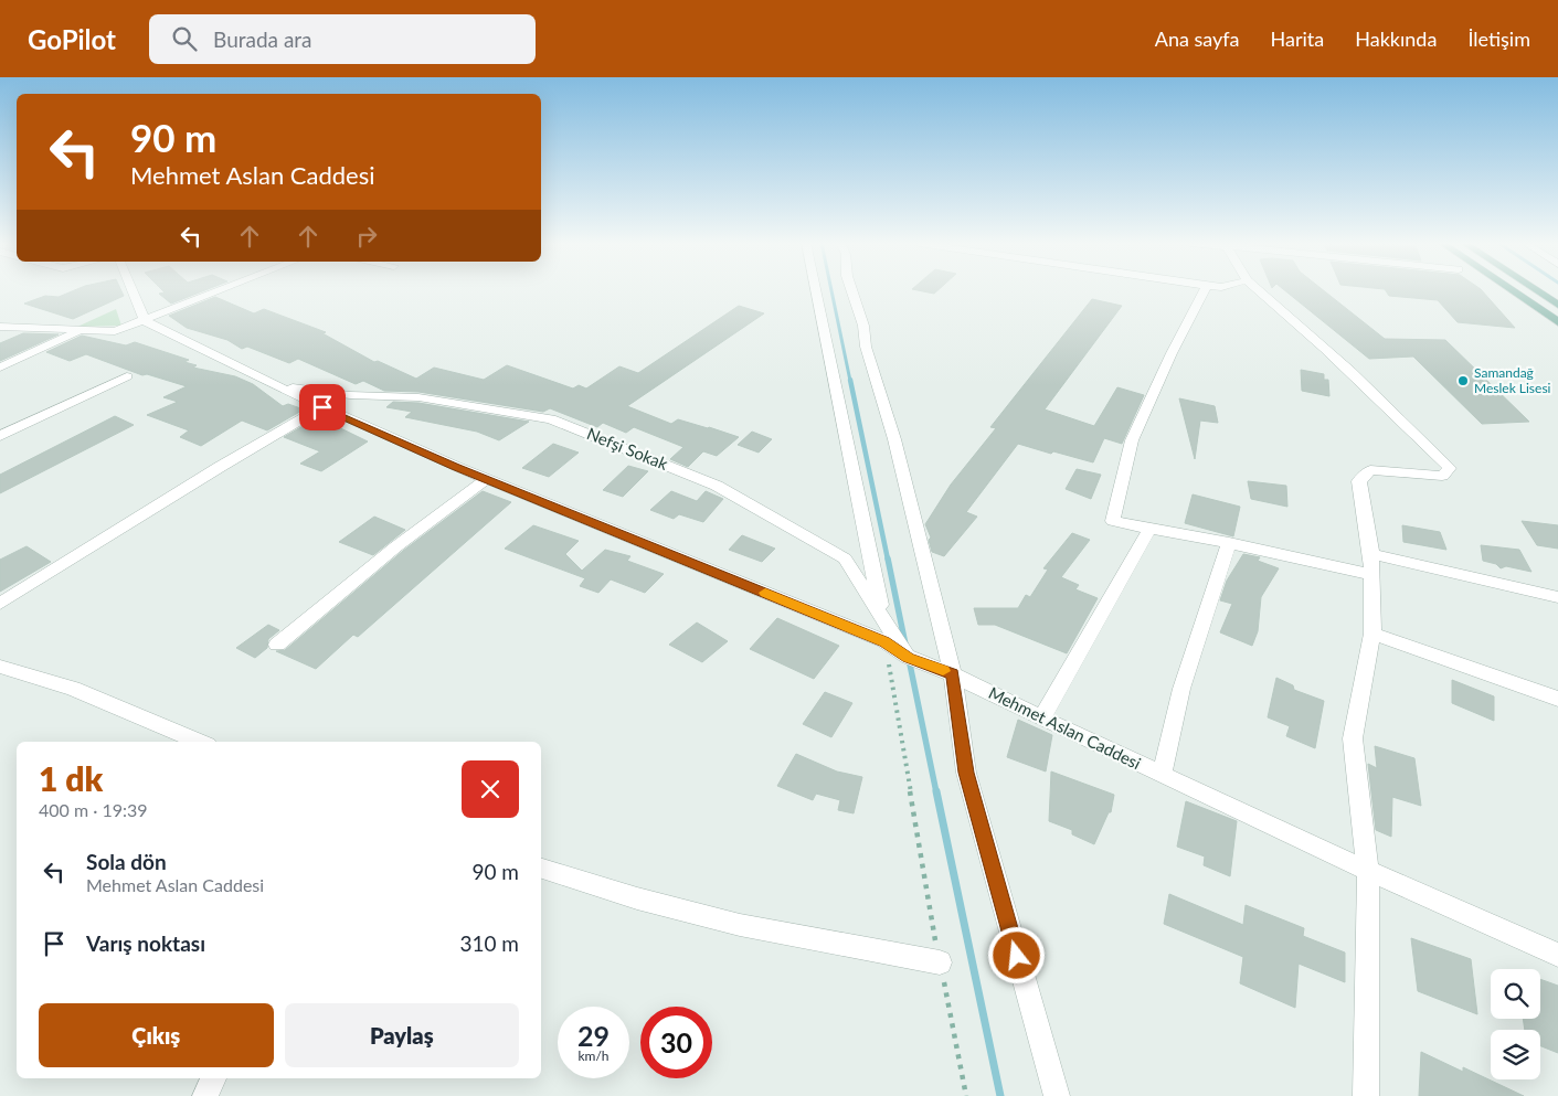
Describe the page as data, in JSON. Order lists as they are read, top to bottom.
{
  "streets": {
    "street": ["Nefşi Sokak", "Mehmet Aslan Caddesi"]
  },
  "crossings": [
    ["Nefşi Sokak", "Mehmet Aslan Caddesi"]
  ],
  "places": ["Samandağ Meslek Lisesi"],
  "page": {
    "header": "GoPilot",
    "search": "Burada ara",
    "nav": [
      "Ana sayfa",
      "Harita",
      "Hakkında",
      "İletişim"
    ],
    "turn": ["90 m", "Mehmet Aslan Caddesi"],
    "heading": ["1 dk", "400 m · 19:39"],
    "list": [
      {
        "name": "Sola dön",
        "note": "Mehmet Aslan Caddesi",
        "value": "90 m"
      },
      {
        "name": "Varış noktası",
        "value": "310 m"
      }
    ],
    "buttons": ["Çıkış", "Paylaş"],
    "speed": "29 km/h",
    "limit": "30"
  }
}
